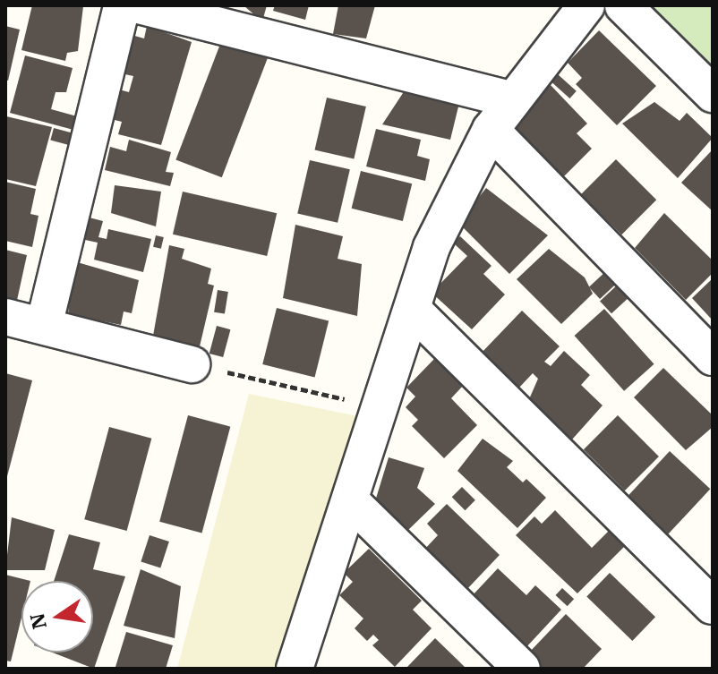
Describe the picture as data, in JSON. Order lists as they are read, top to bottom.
{
  "north": "left"
}
